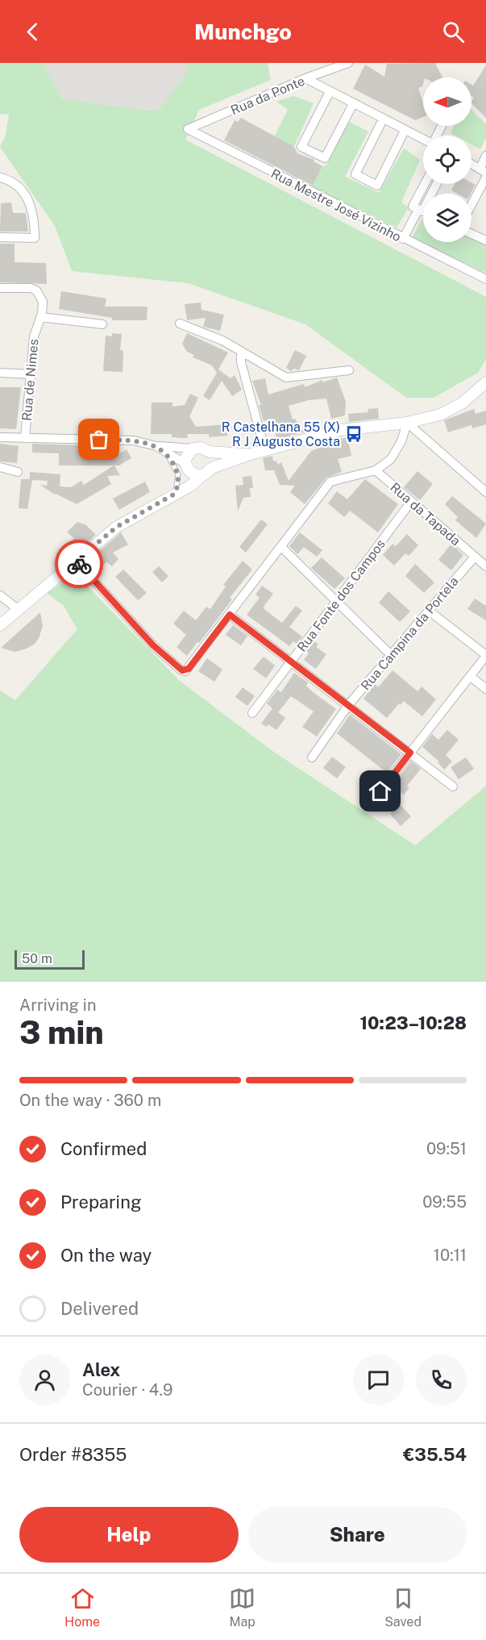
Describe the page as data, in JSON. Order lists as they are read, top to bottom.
{
  "streets": {
    "street": [
      "Rua da Ponte",
      "Rua Mestre José Vizinho",
      "Rua de Nimes",
      "Rua da Tapada",
      "Rua Fonte dos Campos",
      "Rua Campina da Portela"
    ]
  },
  "crossings": [
    ["Rua da Ponte", "Rua Mestre José Vizinho"],
    ["Rua da Tapada", "Rua Fonte dos Campos"],
    ["Rua da Tapada", "Rua Campina da Portela"]
  ],
  "places": {
    "bus stop": ["R Castelhana 55 (X) R J Augusto Costa"]
  },
  "scale_bar": "50 m",
  "north": "left",
  "page": {
    "header": "Munchgo",
    "scale": "50 m",
    "heading": ["3 min", "Arriving in", "10:23–10:28"],
    "panel": [
      "Alex",
      "Courier · 4.9",
      "Order #8355",
      "€35.54"
    ],
    "bar": "On the way · 360 m",
    "list": [
      ["Confirmed", "09:51"],
      ["Preparing", "09:55"],
      ["On the way", "10:11"],
      "Delivered"
    ],
    "buttons": ["Help", "Share"],
    "tabs": ["Home", "Map", "Saved"]
  }
}
